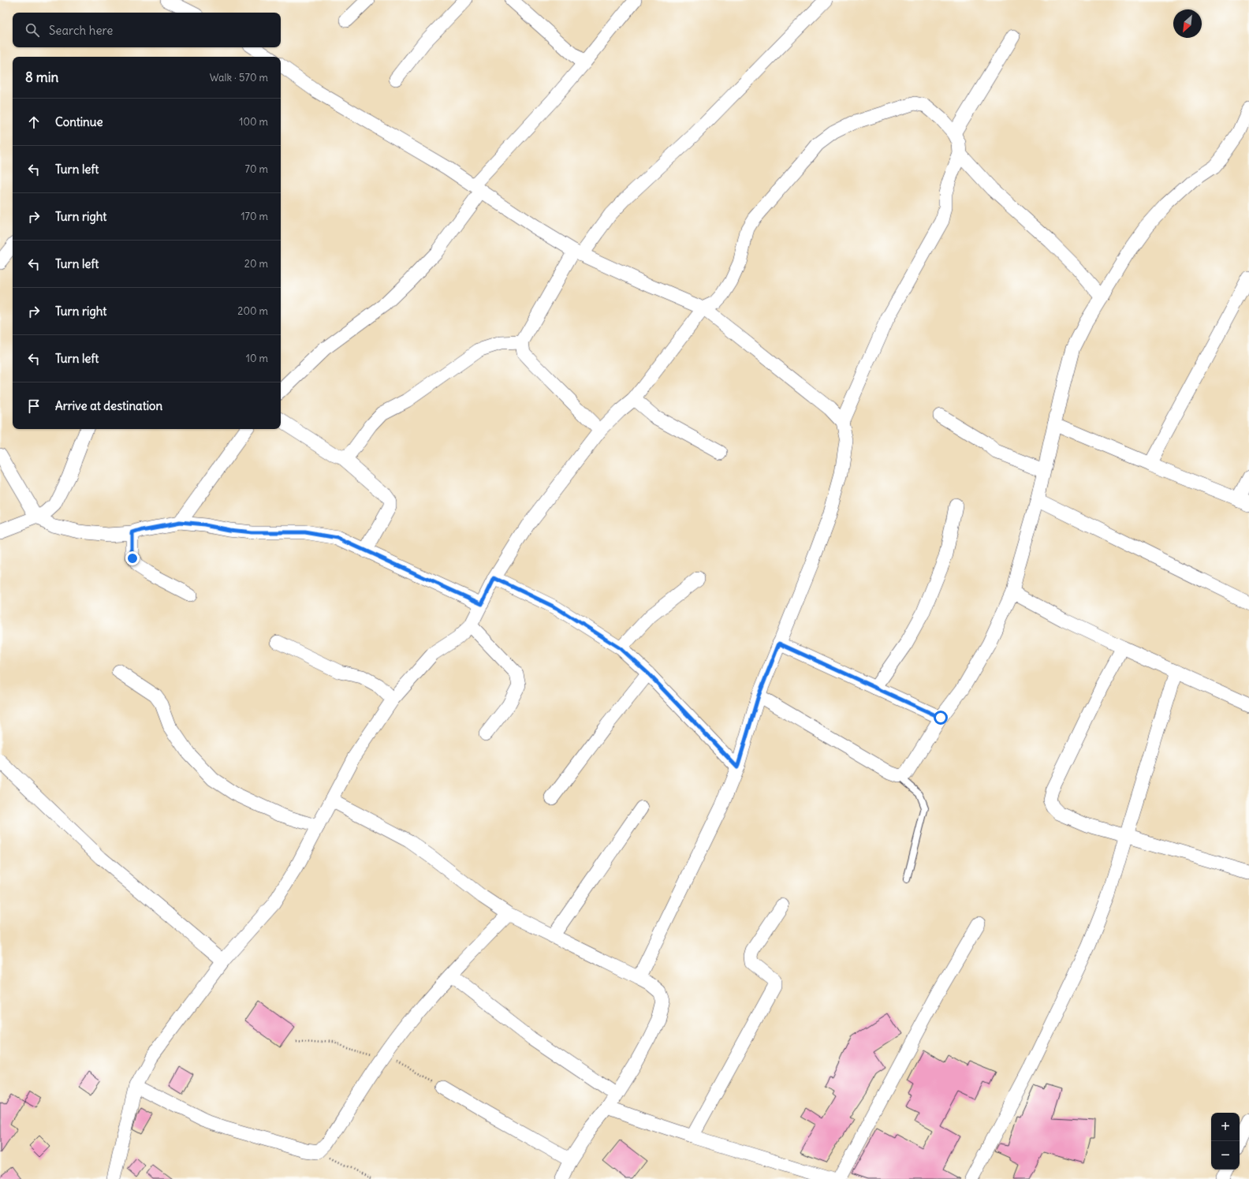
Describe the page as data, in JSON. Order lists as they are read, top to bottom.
{
  "north": "bottom left",
  "page": {
    "search": "Search here",
    "heading": ["8 min", "Walk · 570 m"],
    "list": [
      ["Continue", "100 m"],
      ["Turn left", "70 m"],
      ["Turn right", "170 m"],
      ["Turn left", "20 m"],
      ["Turn right", "200 m"],
      ["Turn left", "10 m"],
      "Arrive at destination"
    ],
    "map_buttons": ["+", "−"]
  }
}
